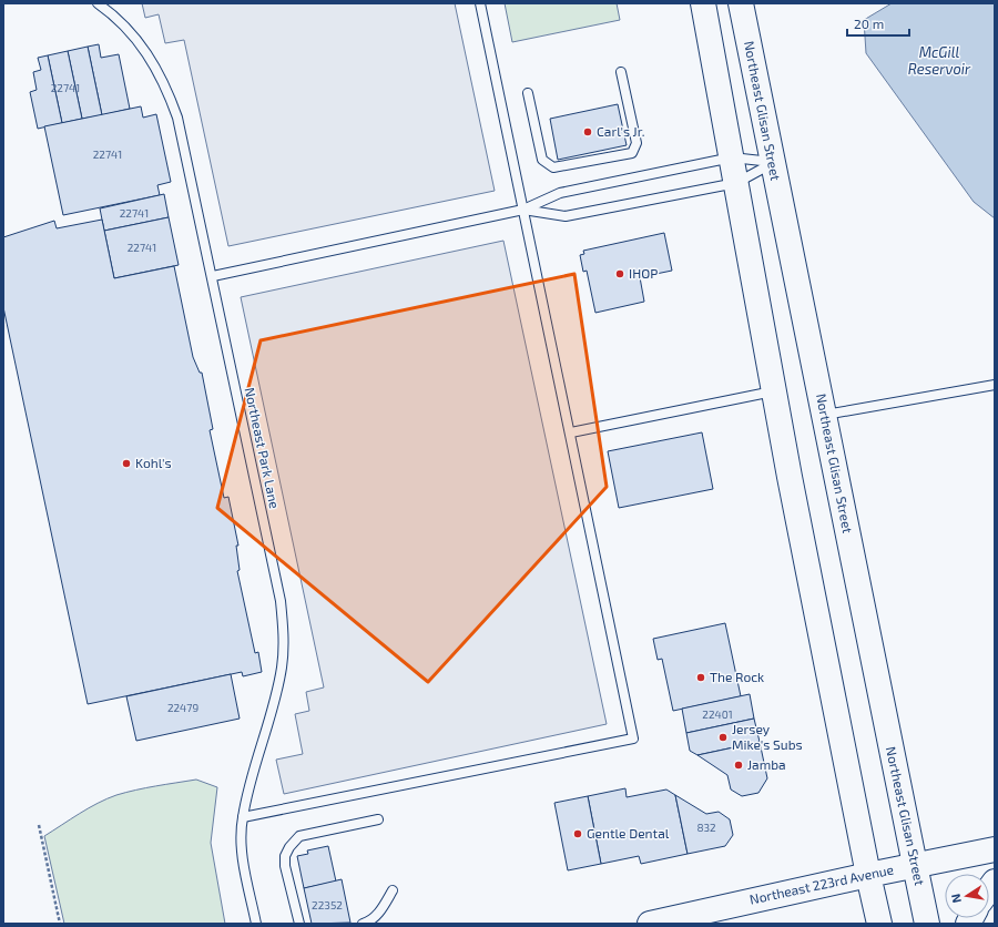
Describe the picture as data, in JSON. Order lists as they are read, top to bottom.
{
  "streets": {
    "main road": ["Northeast Glisan Street", "Northeast 223rd Avenue"],
    "lane": ["Northeast Park Lane"]
  },
  "crossings": [
    ["Northeast Glisan Street", "Northeast 223rd Avenue"]
  ],
  "water": ["McGill Reservoir"],
  "places": [
    "Carl's Jr.",
    "IHOP",
    "Kohl's",
    "The Rock",
    "Jersey Mike's Subs",
    "Jamba",
    "Gentle Dental"
  ],
  "house_numbers": [
    "22741",
    "22741",
    "22741",
    "22741",
    "22479",
    "22401",
    "832",
    "22352"
  ],
  "scale_bar": "20 m",
  "north": "left"
}
